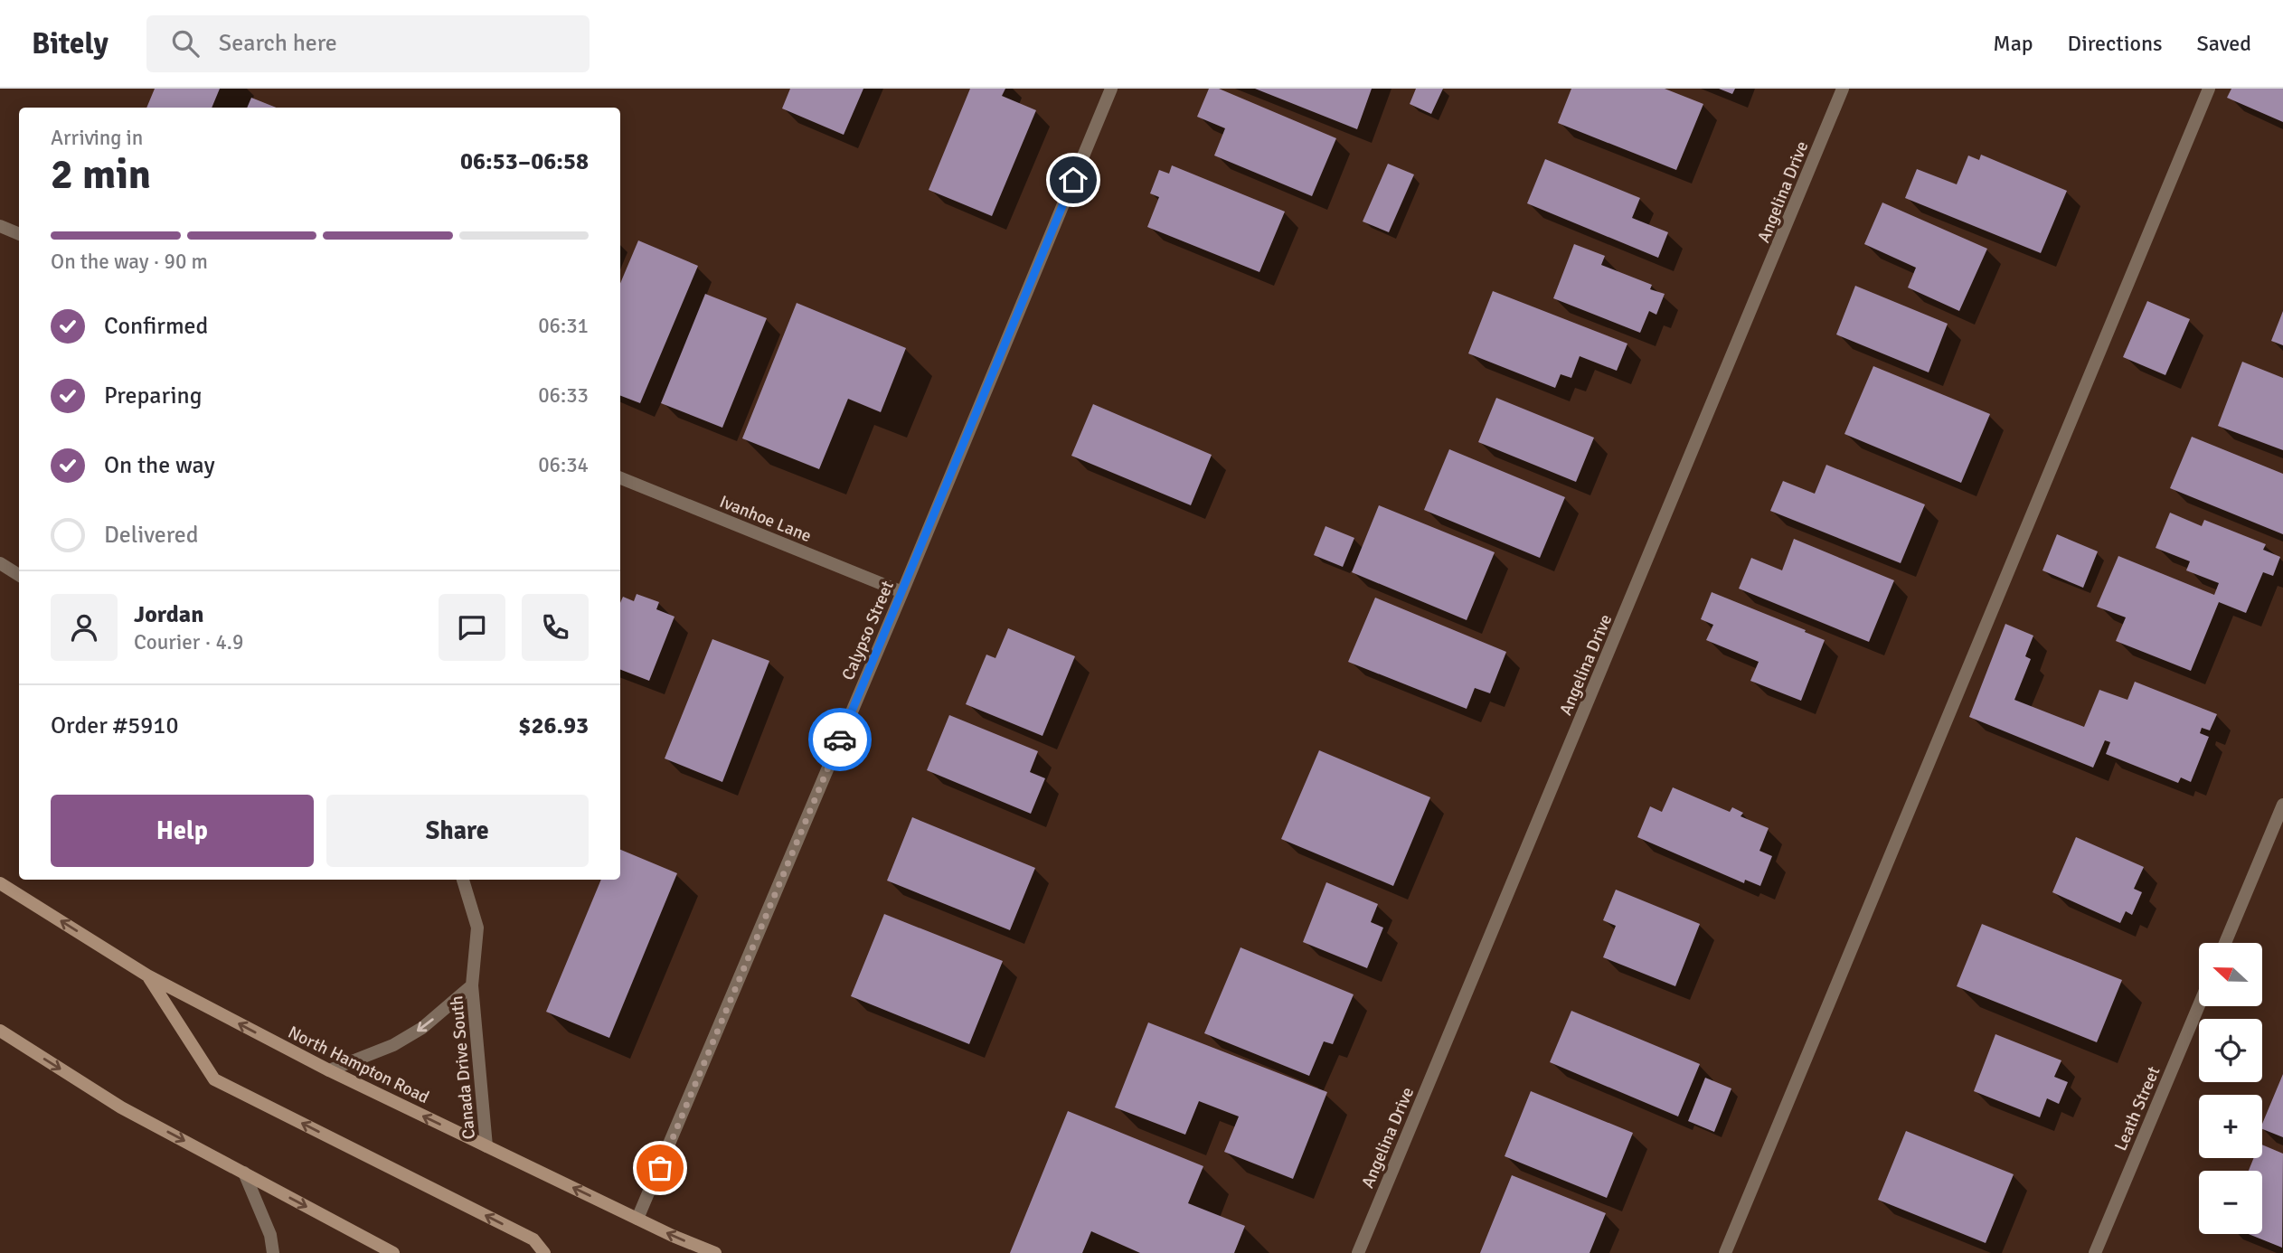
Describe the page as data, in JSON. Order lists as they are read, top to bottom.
{
  "streets": {
    "main road": ["North Hampton Road"],
    "street": [
      "Angelina Drive",
      "Ivanhoe Lane",
      "Calypso Street",
      "Canada Drive South",
      "Leath Street"
    ]
  },
  "crossings": [
    ["Ivanhoe Lane", "Calypso Street"],
    ["Calypso Street", "North Hampton Road"],
    ["North Hampton Road", "Canada Drive South"]
  ],
  "one_way": ["Canada Drive South"],
  "north": "left",
  "page": {
    "header": "Bitely",
    "search": "Search here",
    "nav": ["Map", "Directions", "Saved"],
    "heading": ["2 min", "Arriving in", "06:53–06:58"],
    "panel": [
      "Jordan",
      "Courier · 4.9",
      "Order #5910",
      "$26.93"
    ],
    "bar": "On the way · 90 m",
    "list": [
      ["Confirmed", "06:31"],
      ["Preparing", "06:33"],
      ["On the way", "06:34"],
      "Delivered"
    ],
    "buttons": ["Help", "Share"],
    "map_buttons": ["+", "−"]
  }
}
